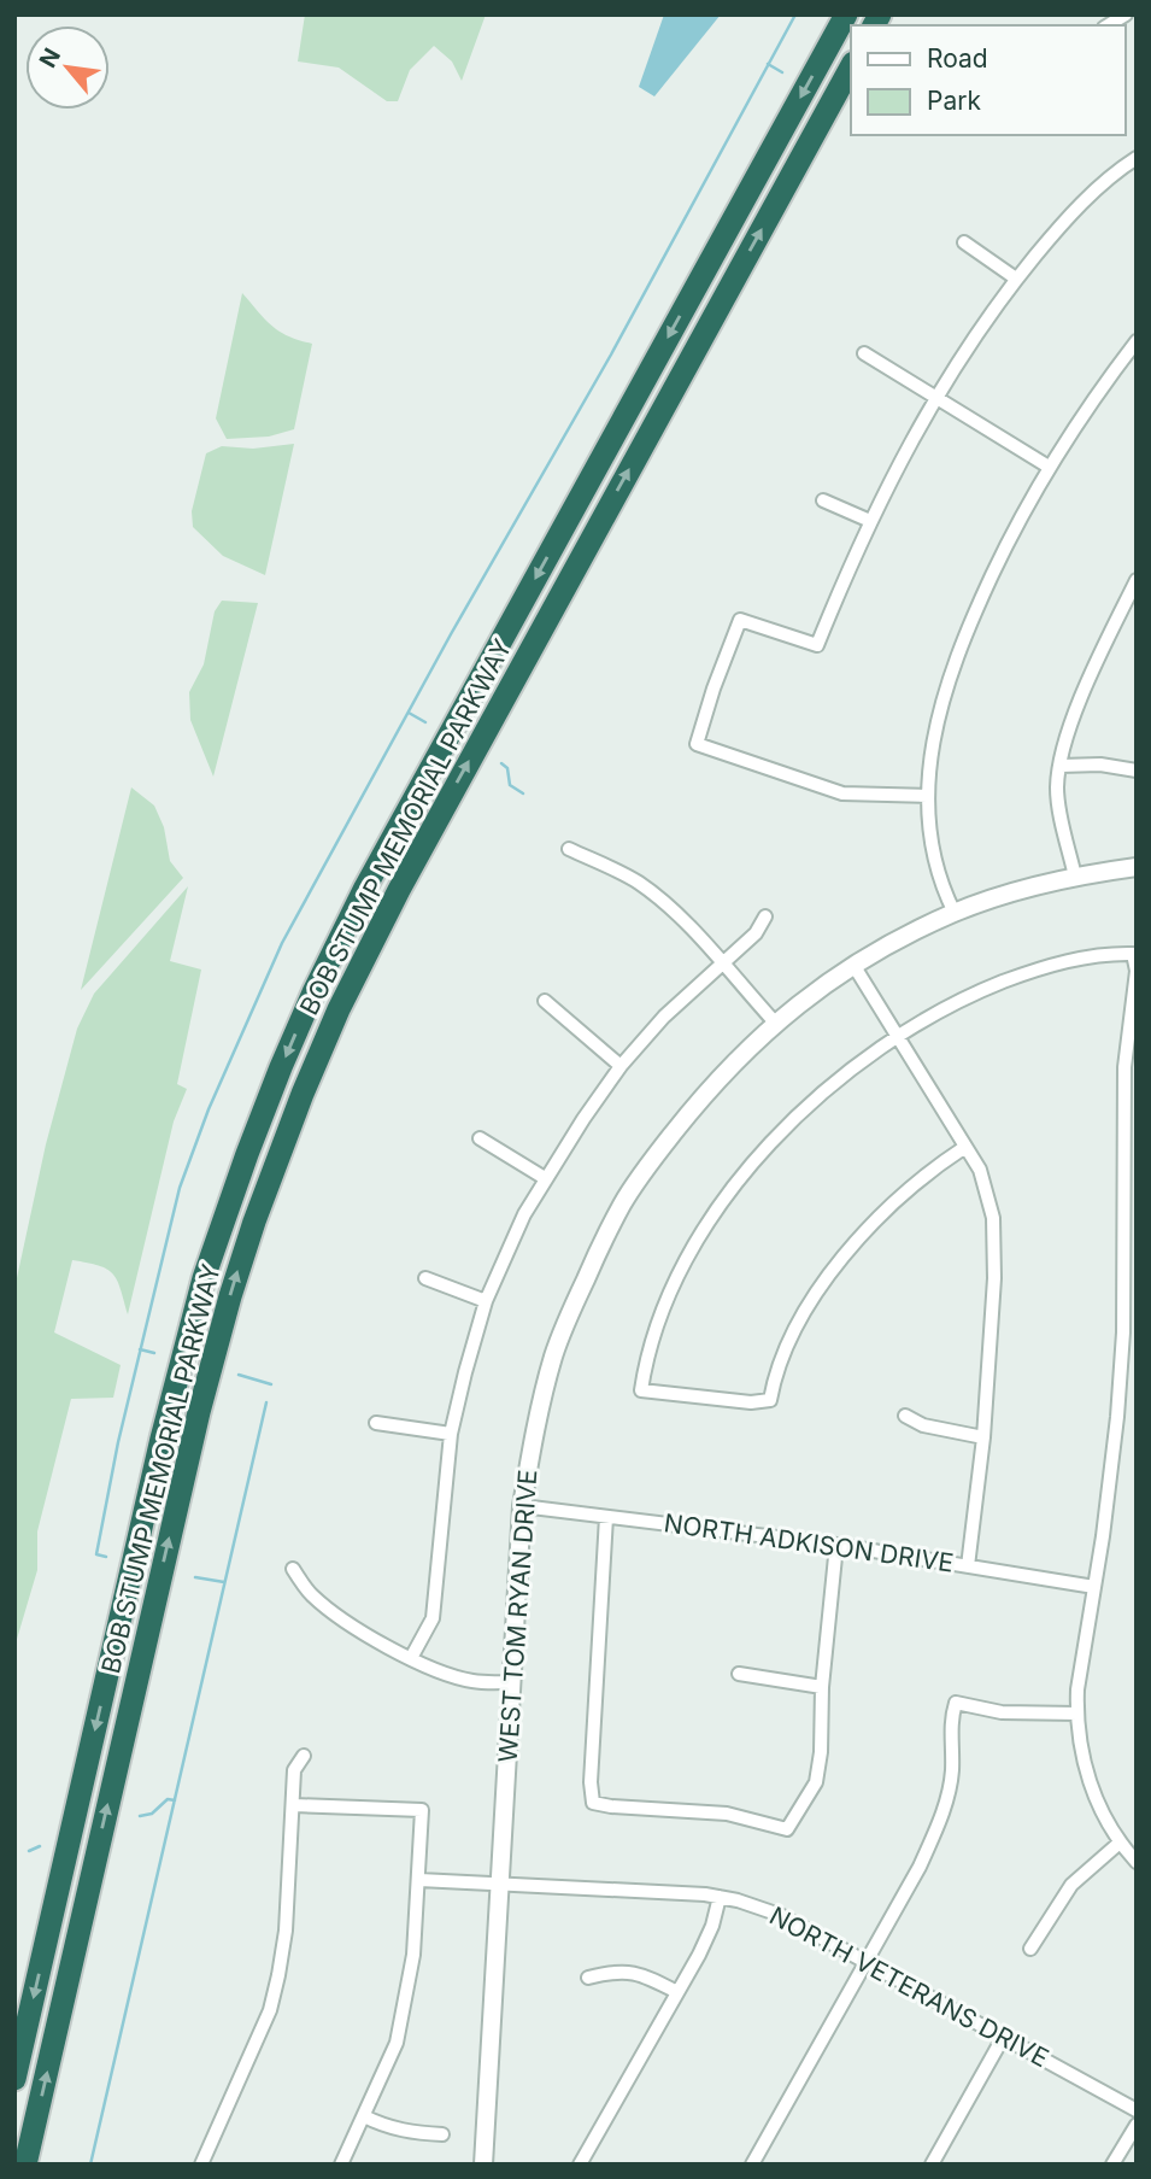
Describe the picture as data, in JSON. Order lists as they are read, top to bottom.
{
  "streets": {
    "highway": ["BOB STUMP MEMORIAL PARKWAY"],
    "street": ["NORTH ADKISON DRIVE", "WEST TOM RYAN DRIVE", "NORTH VETERANS DRIVE"]
  },
  "crossings": [
    ["NORTH ADKISON DRIVE", "WEST TOM RYAN DRIVE"],
    ["WEST TOM RYAN DRIVE", "NORTH VETERANS DRIVE"]
  ],
  "legend": ["Road", "Park"],
  "north": "top left"
}
